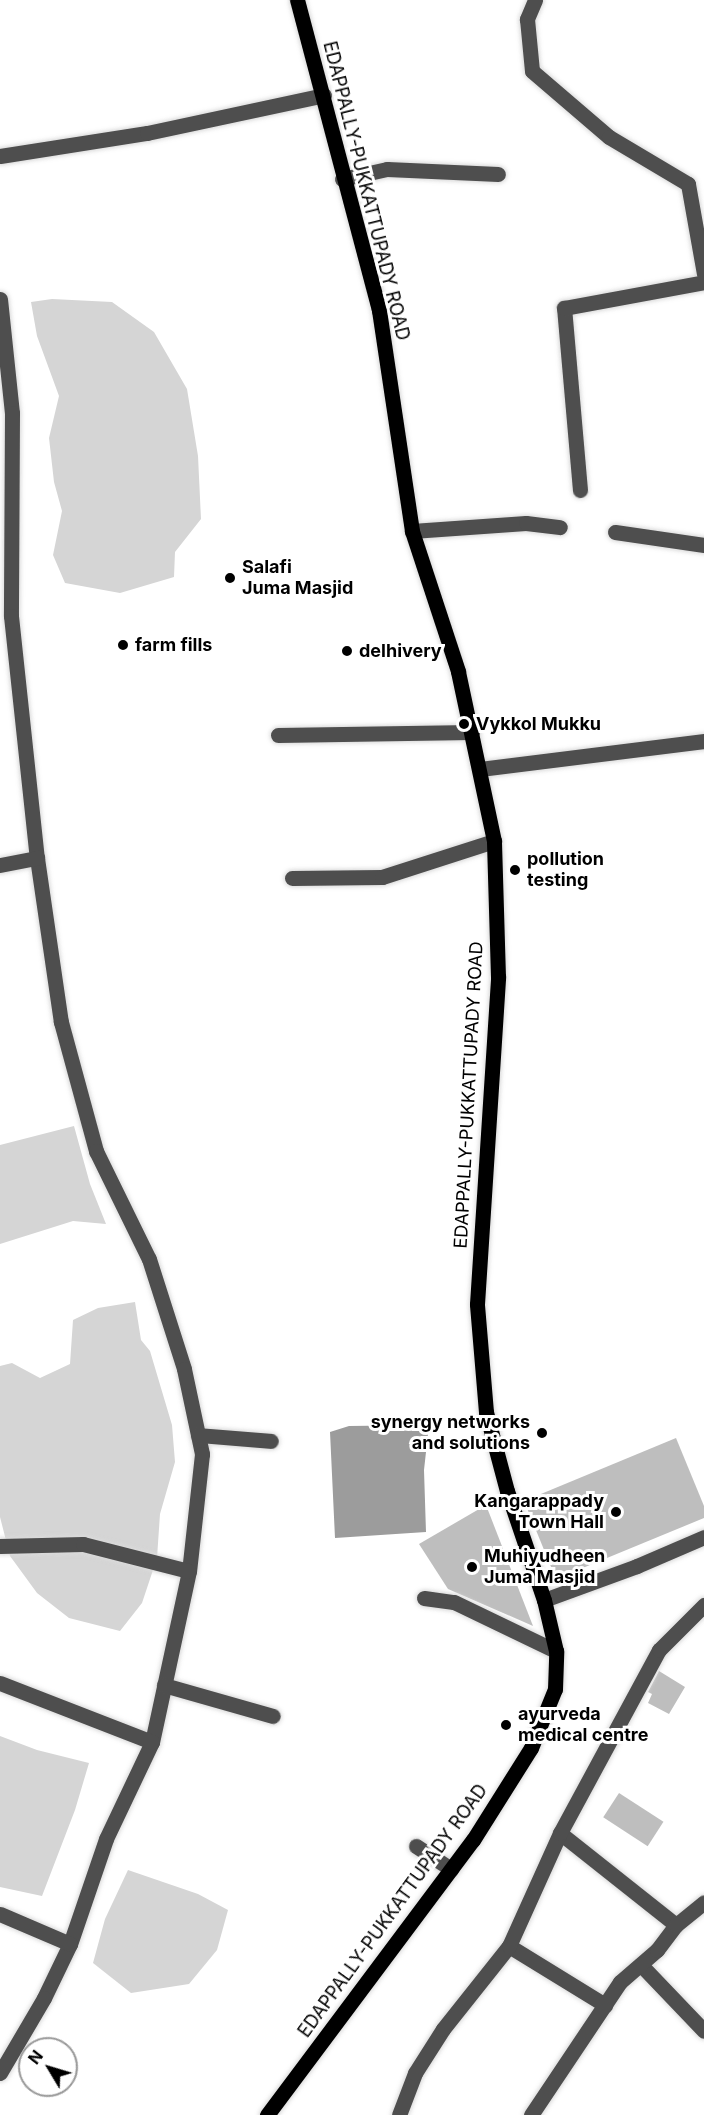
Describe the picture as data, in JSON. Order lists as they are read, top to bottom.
{
  "streets": {
    "main road": ["EDAPPALLY-PUKKATTUPADY ROAD"]
  },
  "places": [
    "Salafi Juma Masjid",
    "farm fills",
    "delhivery",
    "Vykkol Mukku",
    "pollution testing",
    "synergy networks and solutions",
    "Kangarappady Town Hall",
    "Muhiyudheen Juma Masjid",
    "ayurveda medical centre"
  ],
  "north": "top left"
}
